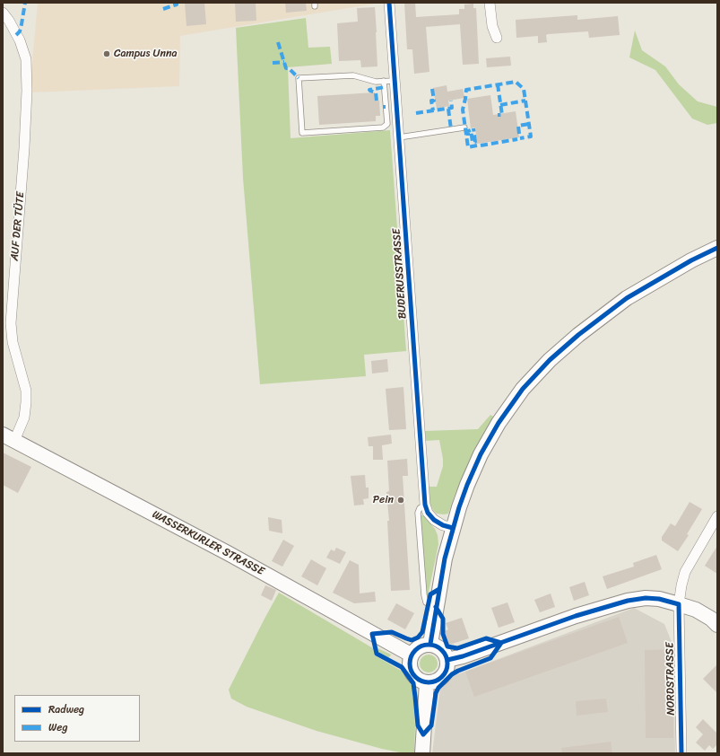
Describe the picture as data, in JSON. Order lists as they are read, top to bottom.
{
  "streets": {
    "main road": ["WASSERKURLER STRASSE"],
    "street": ["AUF DER TÜTE", "BUDERUSSTRASSE", "NORDSTRASSE"]
  },
  "crossings": [
    ["AUF DER TÜTE", "WASSERKURLER STRASSE"]
  ],
  "places": ["Campus Unna", "Pein"],
  "legend": ["Radweg", "Weg"]
}
